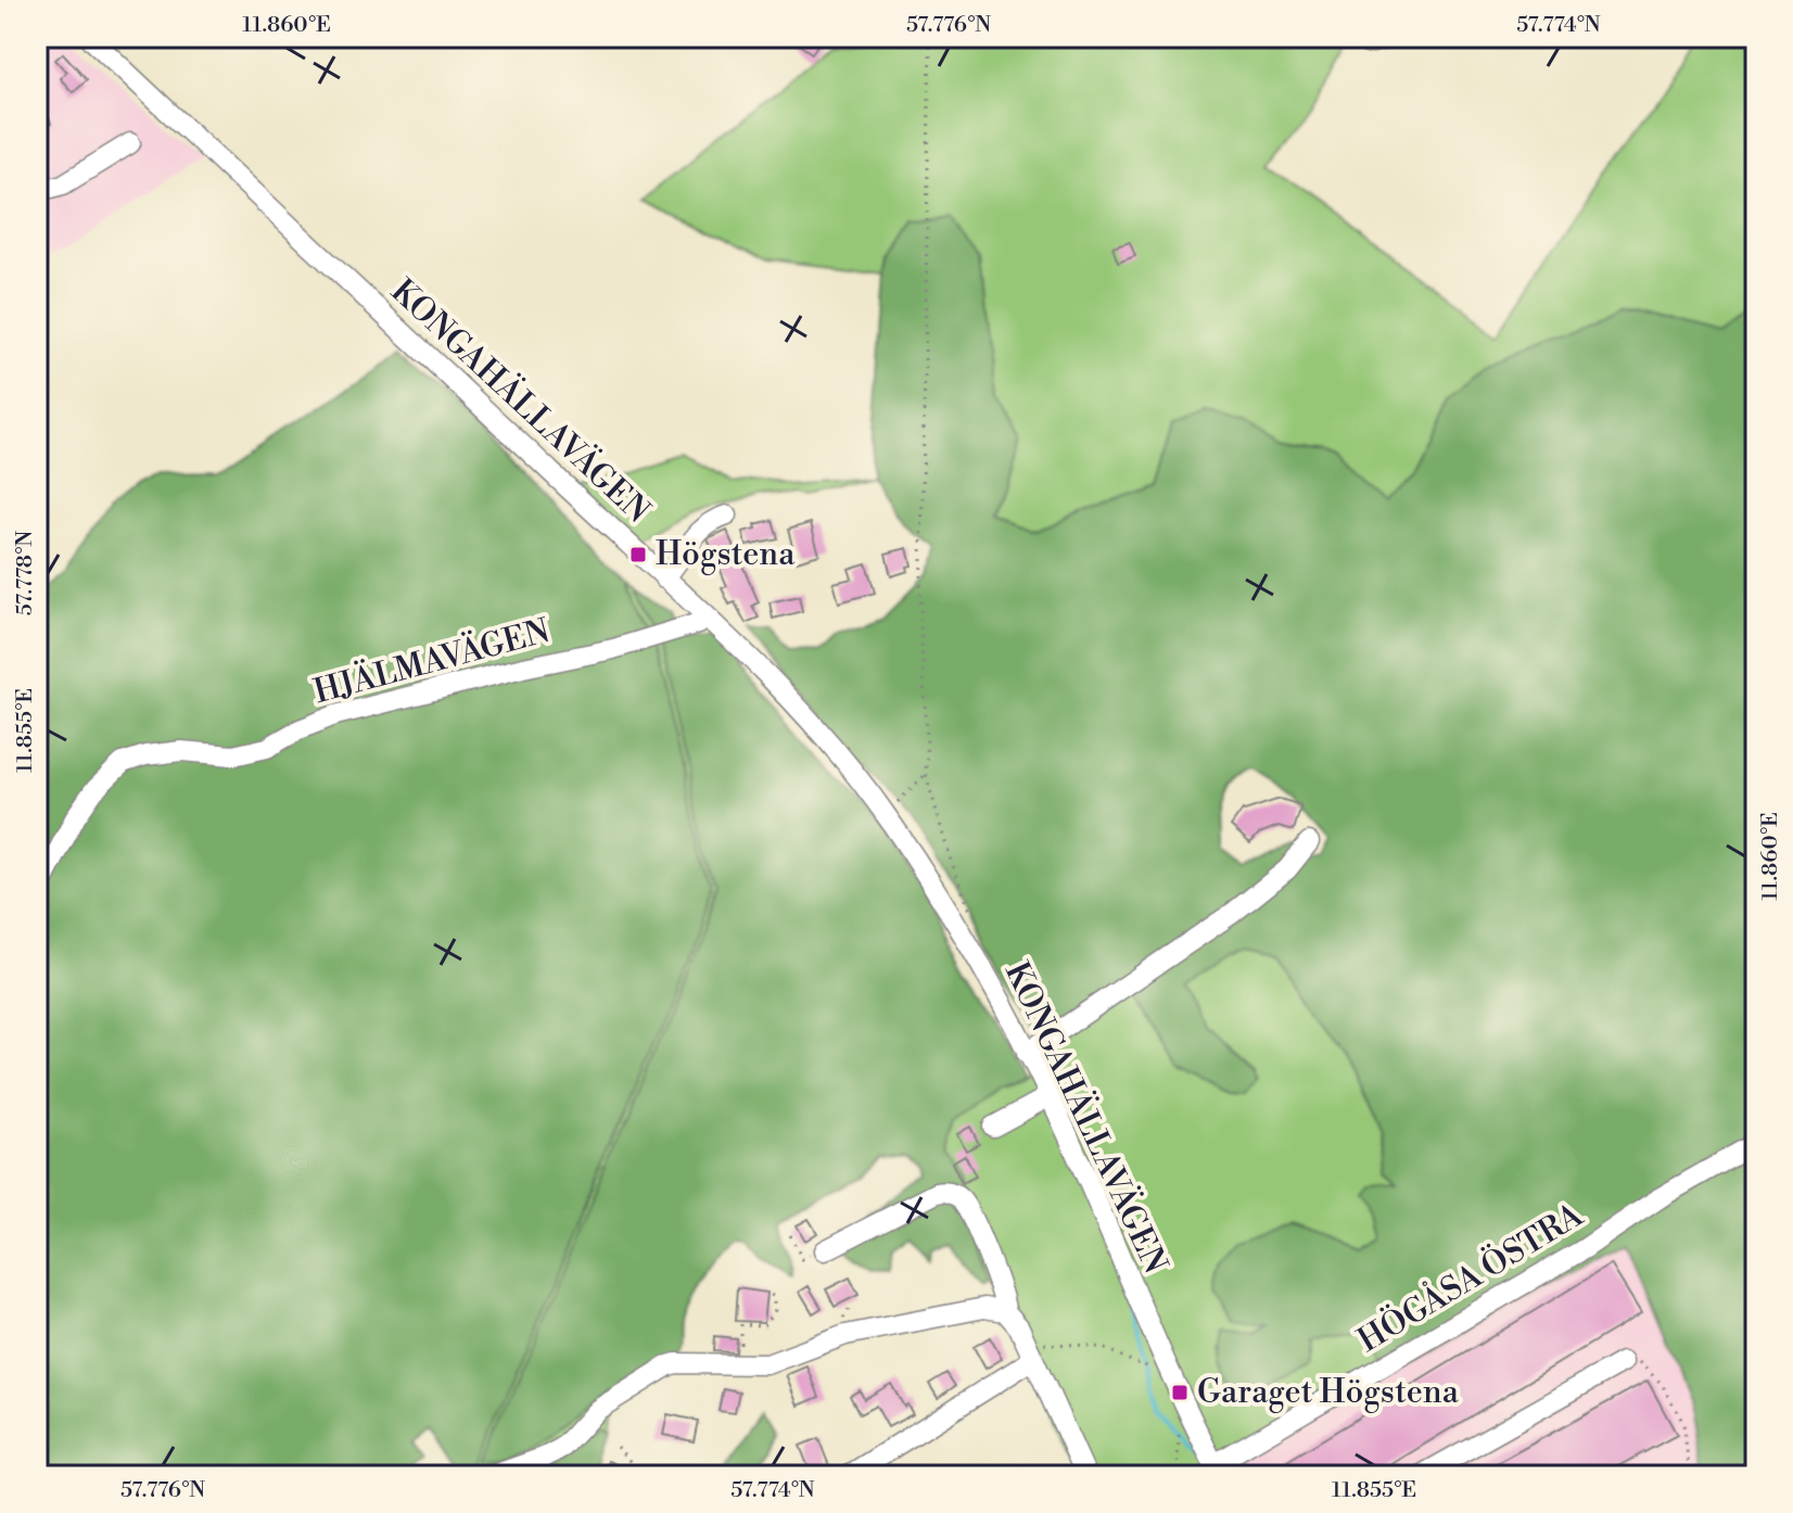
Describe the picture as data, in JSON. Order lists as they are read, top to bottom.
{
  "streets": {
    "street": ["KONGAHÄLLAVÄGEN", "HJÄLMAVÄGEN", "HÖGÅSA ÖSTRA"]
  },
  "crossings": [
    ["KONGAHÄLLAVÄGEN", "HJÄLMAVÄGEN"],
    ["KONGAHÄLLAVÄGEN", "HÖGÅSA ÖSTRA"]
  ],
  "places": {
    "transit": ["Högstena", "Garaget Högstena"]
  },
  "coordinates": [
    "11.860°E",
    "57.776°N",
    "57.774°N",
    "57.778°N",
    "11.855°E"
  ]
}
